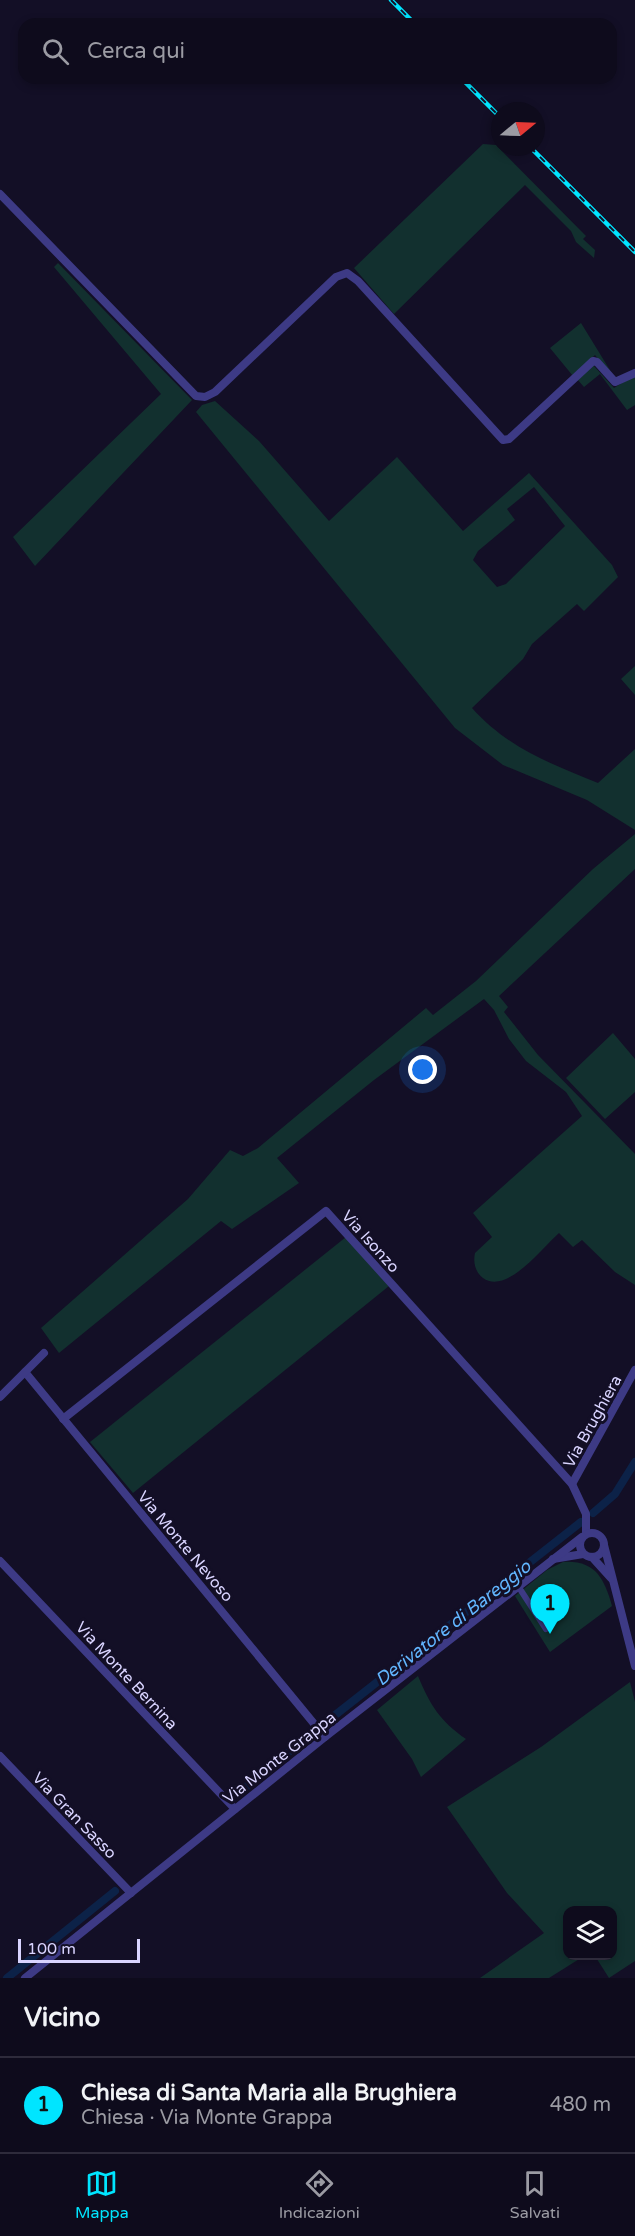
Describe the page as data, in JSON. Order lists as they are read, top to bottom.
{
  "streets": {
    "street": [
      "Via Isonzo",
      "Via Brughiera",
      "Via Monte Nevoso",
      "Via Monte Bernina",
      "Via Monte Grappa",
      "Via Gran Sasso"
    ]
  },
  "crossings": [
    ["Via Isonzo", "Via Brughiera"],
    ["Via Isonzo", "Via Monte Nevoso"],
    ["Via Monte Nevoso", "Via Monte Grappa"],
    ["Via Monte Bernina", "Via Monte Grappa"],
    ["Via Monte Grappa", "Via Gran Sasso"]
  ],
  "water": ["Derivatore di Bareggio"],
  "scale_bar": "100 m",
  "north": "right",
  "page": {
    "search": "Cerca qui",
    "pins": "1",
    "scale": "100 m",
    "heading": "Vicino",
    "list": [
      {
        "mark": "1",
        "name": "Chiesa di Santa Maria alla Brughiera",
        "note": "Chiesa · Via Monte Grappa",
        "value": "480 m"
      }
    ],
    "nav": ["Mappa", "Indicazioni", "Salvati"]
  }
}
